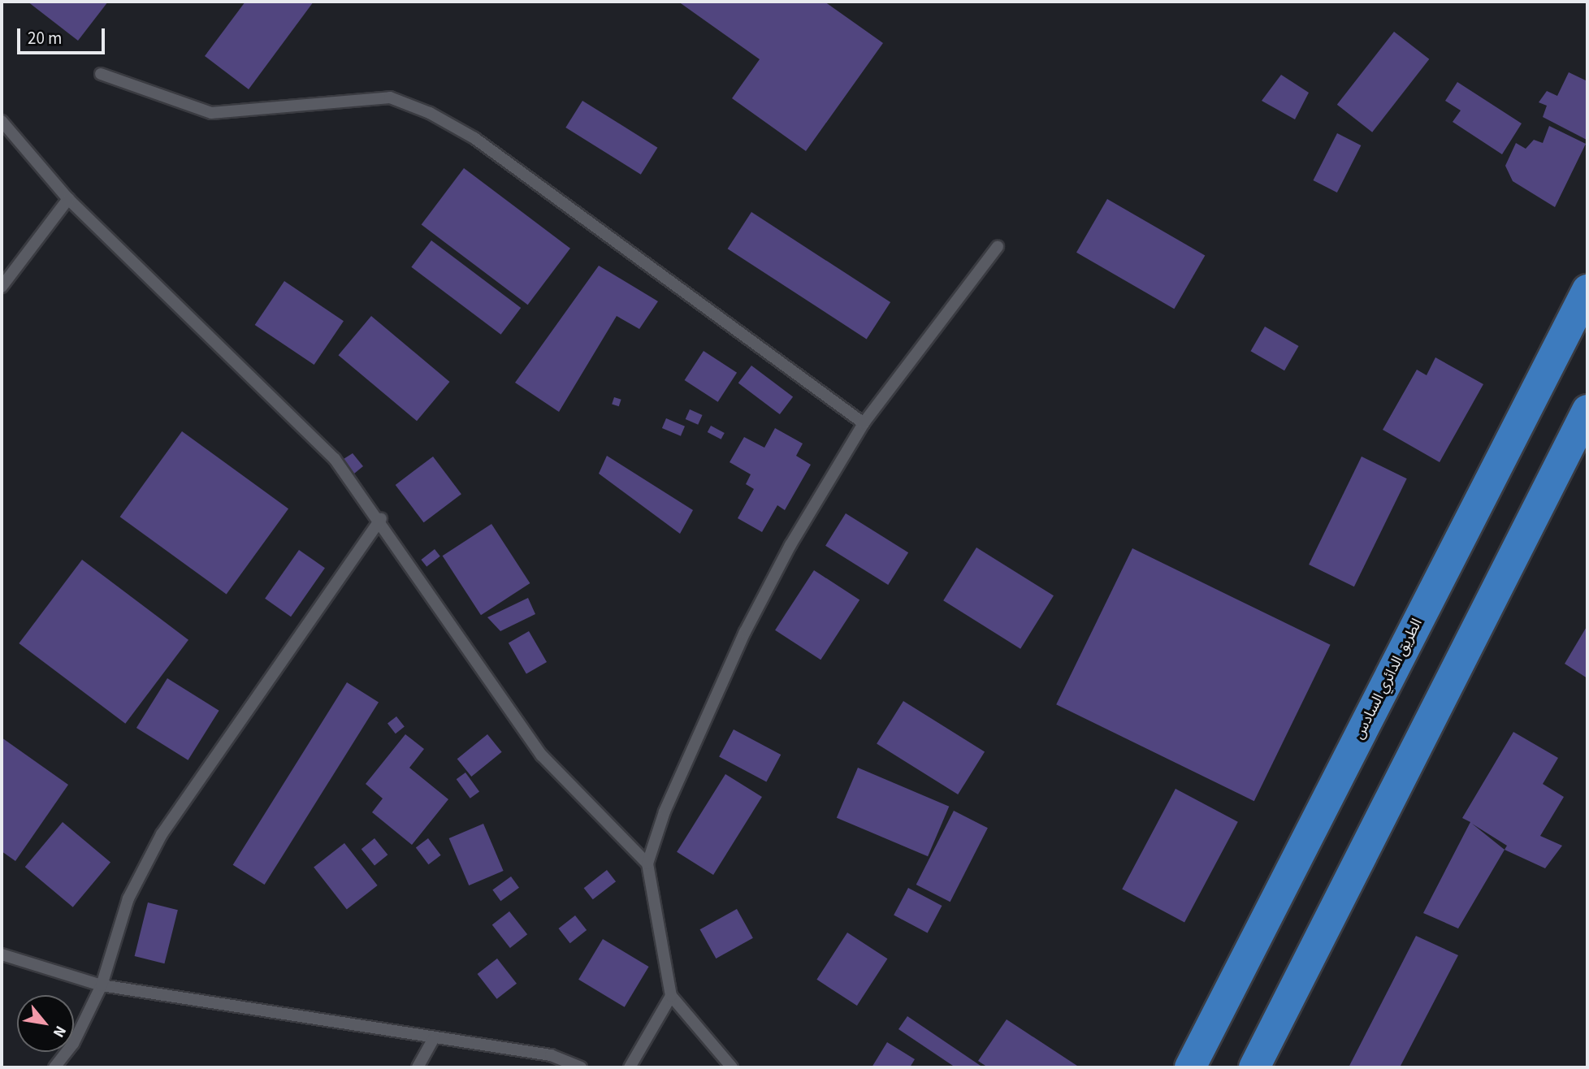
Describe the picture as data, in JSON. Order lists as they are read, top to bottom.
{
  "streets": {
    "highway": ["الطريق الدائري السادس"]
  },
  "scale_bar": "20 m",
  "north": "bottom right"
}
